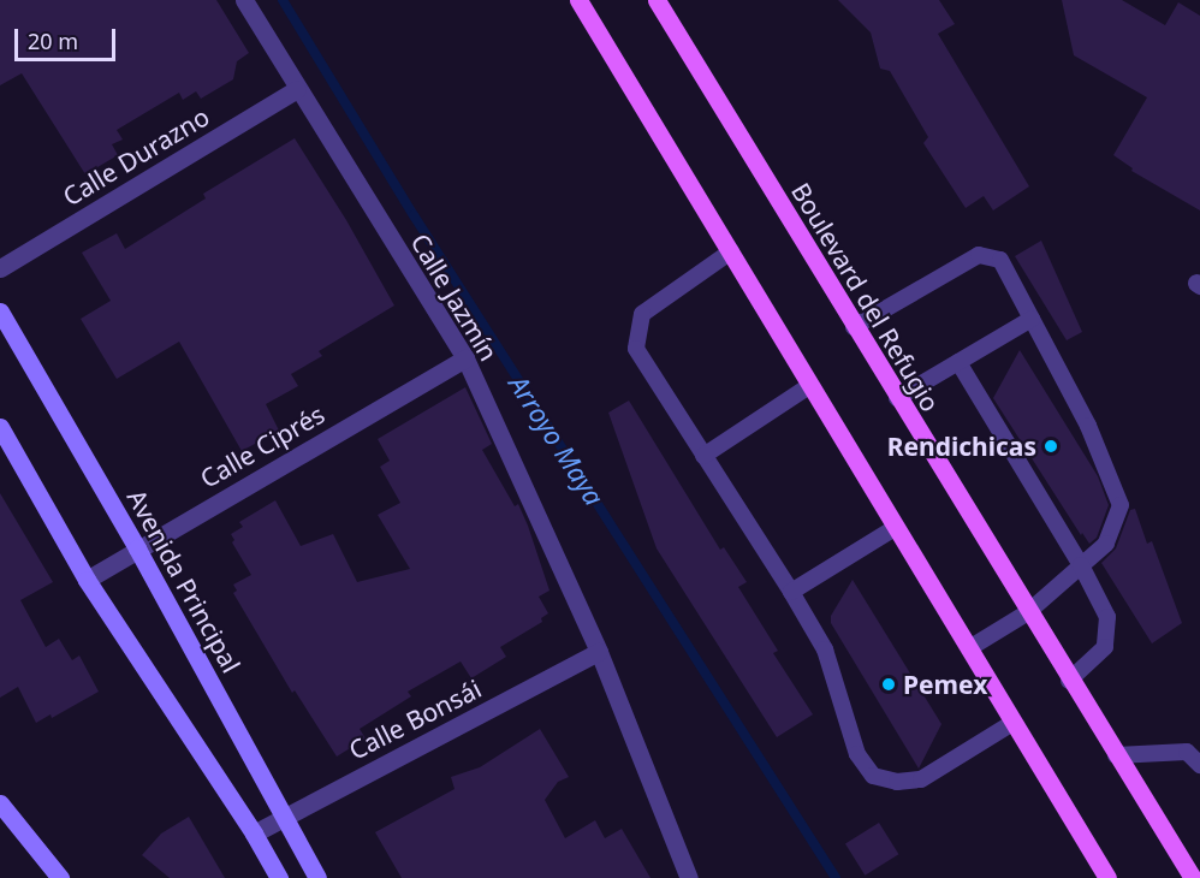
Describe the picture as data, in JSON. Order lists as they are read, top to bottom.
{
  "streets": {
    "main road": ["Boulevard del Refugio"],
    "street": [
      "Calle Durazno",
      "Calle Jazmín",
      "Calle Ciprés",
      "Avenida Principal",
      "Calle Bonsái"
    ]
  },
  "crossings": [
    ["Calle Durazno", "Calle Jazmín"],
    ["Calle Jazmín", "Calle Ciprés"],
    ["Calle Jazmín", "Calle Bonsái"],
    ["Calle Ciprés", "Avenida Principal"],
    ["Avenida Principal", "Calle Bonsái"]
  ],
  "water": ["Arroyo Maya"],
  "places": ["Rendichicas", "Pemex"],
  "scale_bar": "20 m"
}
